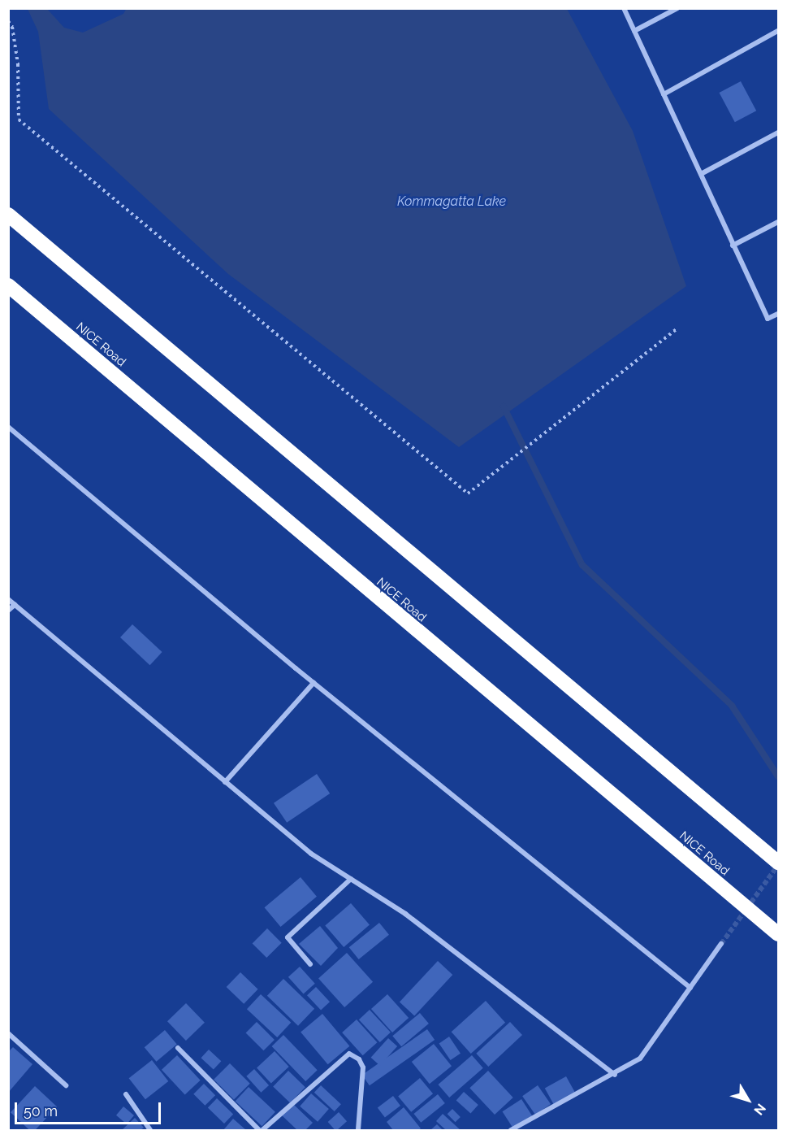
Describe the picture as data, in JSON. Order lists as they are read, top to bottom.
{
  "streets": {
    "highway": ["NICE Road"]
  },
  "water": ["Kommagatta Lake"],
  "scale_bar": "50 m",
  "north": "bottom right"
}
